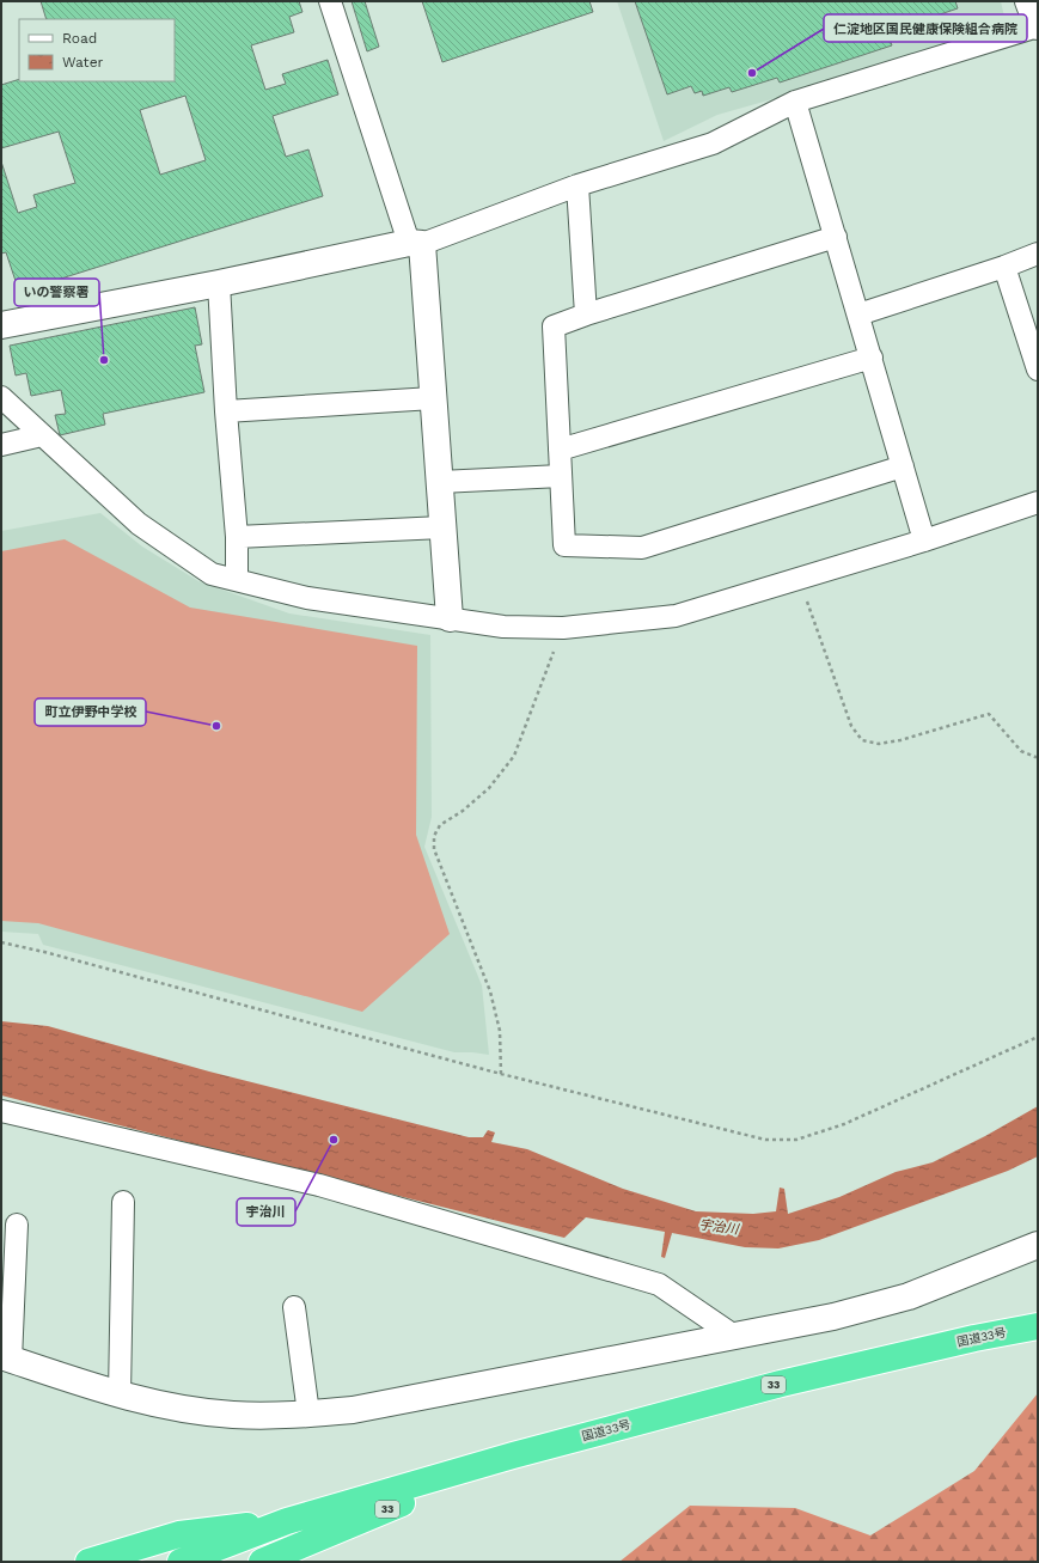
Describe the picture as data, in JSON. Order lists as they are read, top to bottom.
{
  "streets": {
    "highway": ["国道33号", "33"]
  },
  "crossings": [
    ["国道33号", "33"]
  ],
  "water": ["宇治川"],
  "places": [
    "仁淀地区国民健康保険組合病院",
    "いの警察署",
    "町立伊野中学校",
    "宇治川"
  ],
  "legend": ["Road", "Water"]
}
